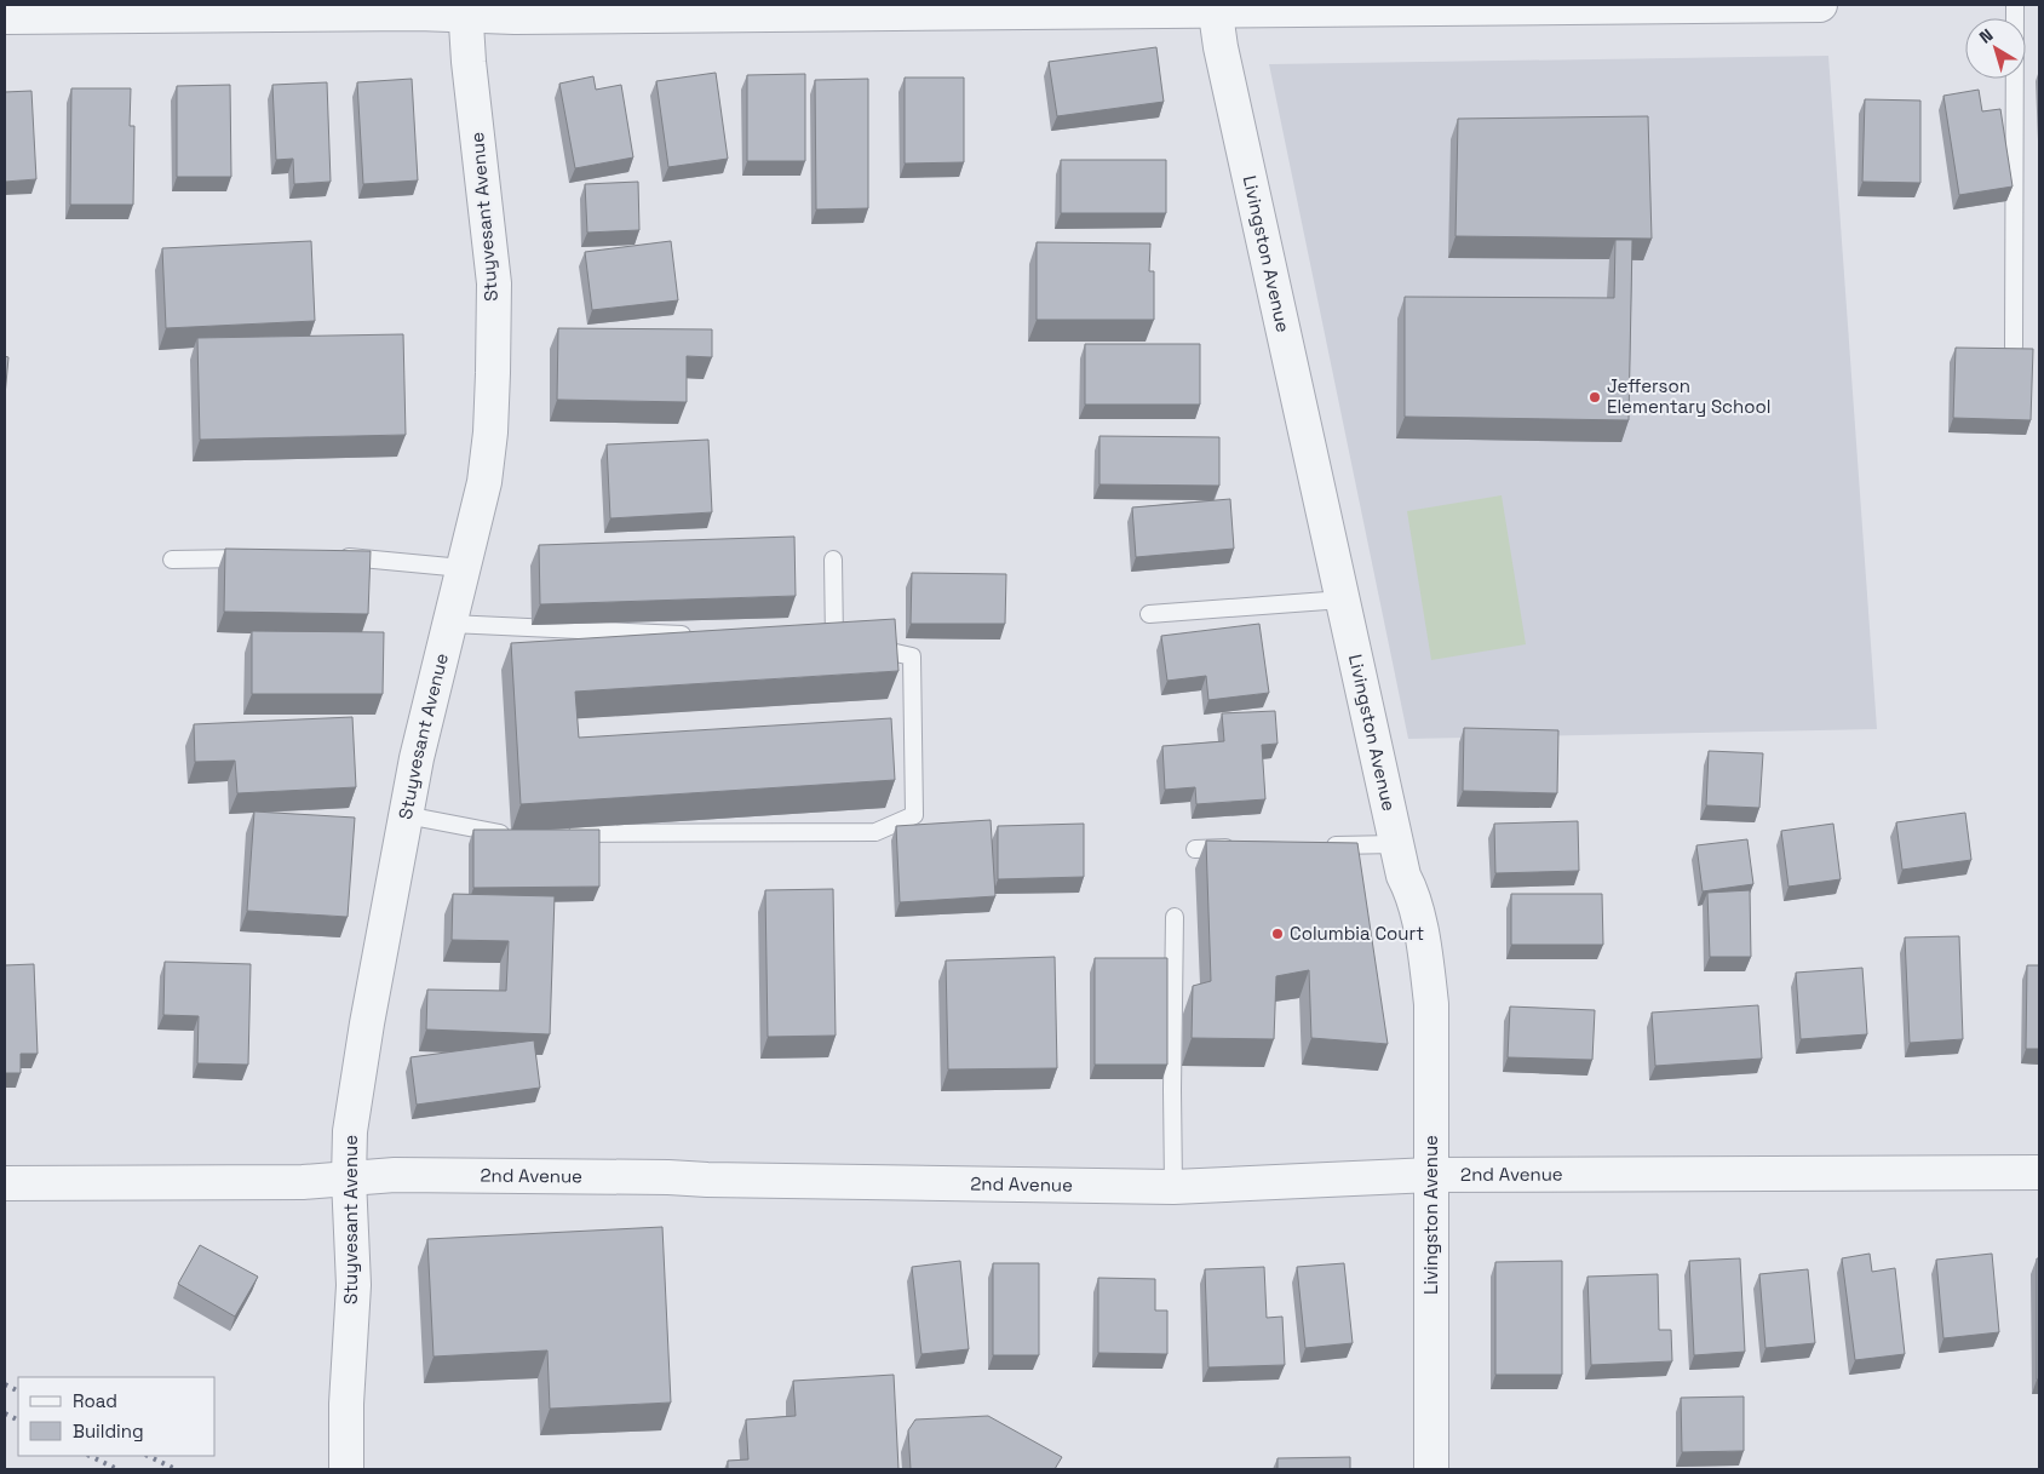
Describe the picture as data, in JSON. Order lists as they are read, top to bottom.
{
  "streets": {
    "street": ["Stuyvesant Avenue", "Livingston Avenue", "2nd Avenue"]
  },
  "crossings": [
    ["Stuyvesant Avenue", "2nd Avenue"],
    ["Livingston Avenue", "2nd Avenue"]
  ],
  "places": ["Jefferson Elementary School", "Columbia Court"],
  "legend": ["Road", "Building"],
  "north": "top left"
}
